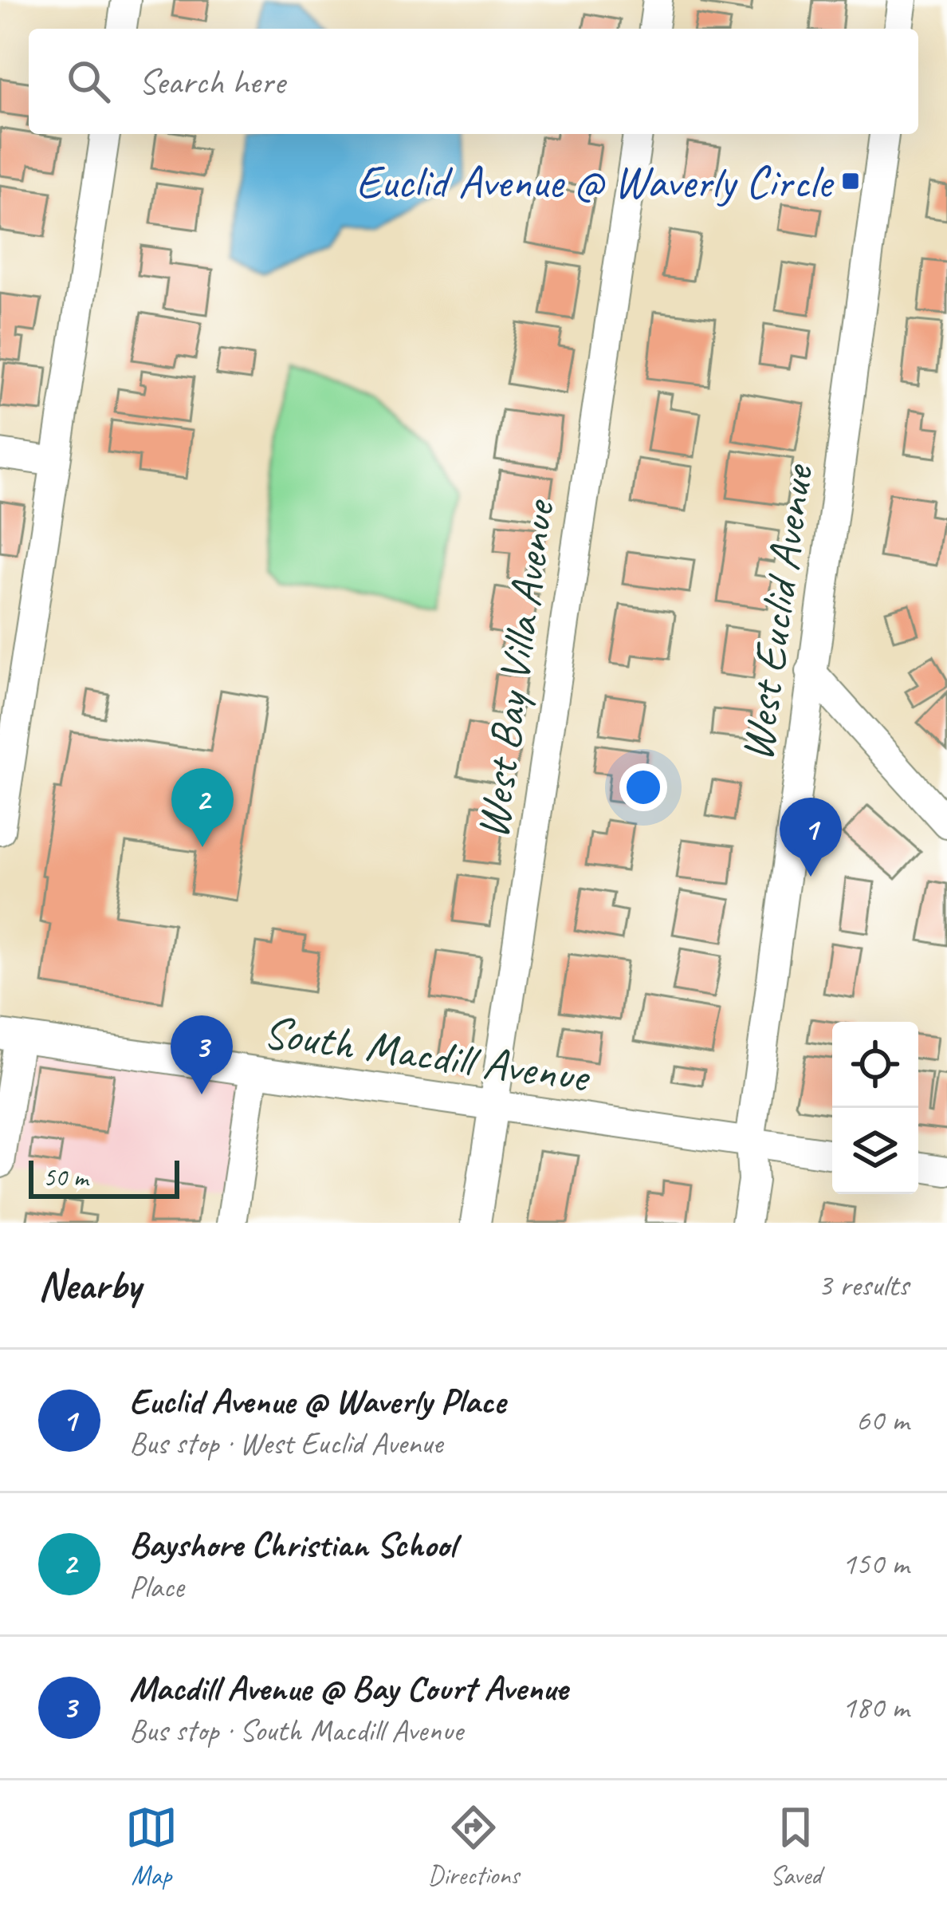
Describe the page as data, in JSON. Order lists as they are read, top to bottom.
{
  "streets": {
    "street": ["West Euclid Avenue", "West Bay Villa Avenue", "South Macdill Avenue"]
  },
  "crossings": [
    ["West Euclid Avenue", "South Macdill Avenue"],
    ["West Bay Villa Avenue", "South Macdill Avenue"]
  ],
  "places": {
    "transit": ["Euclid Avenue @ Waverly Circle"]
  },
  "scale_bar": "50 m",
  "page": {
    "search": "Search here",
    "pins": ["2", "1", "3"],
    "scale": "50 m",
    "heading": ["Nearby", "3 results"],
    "list": [
      {
        "mark": "1",
        "name": "Euclid Avenue @ Waverly Place",
        "note": "Bus stop · West Euclid Avenue",
        "value": "60 m"
      },
      {
        "mark": "2",
        "name": "Bayshore Christian School",
        "note": "Place",
        "value": "150 m"
      },
      {
        "mark": "3",
        "name": "Macdill Avenue @ Bay Court Avenue",
        "note": "Bus stop · South Macdill Avenue",
        "value": "180 m"
      }
    ],
    "nav": ["Map", "Directions", "Saved"]
  }
}
